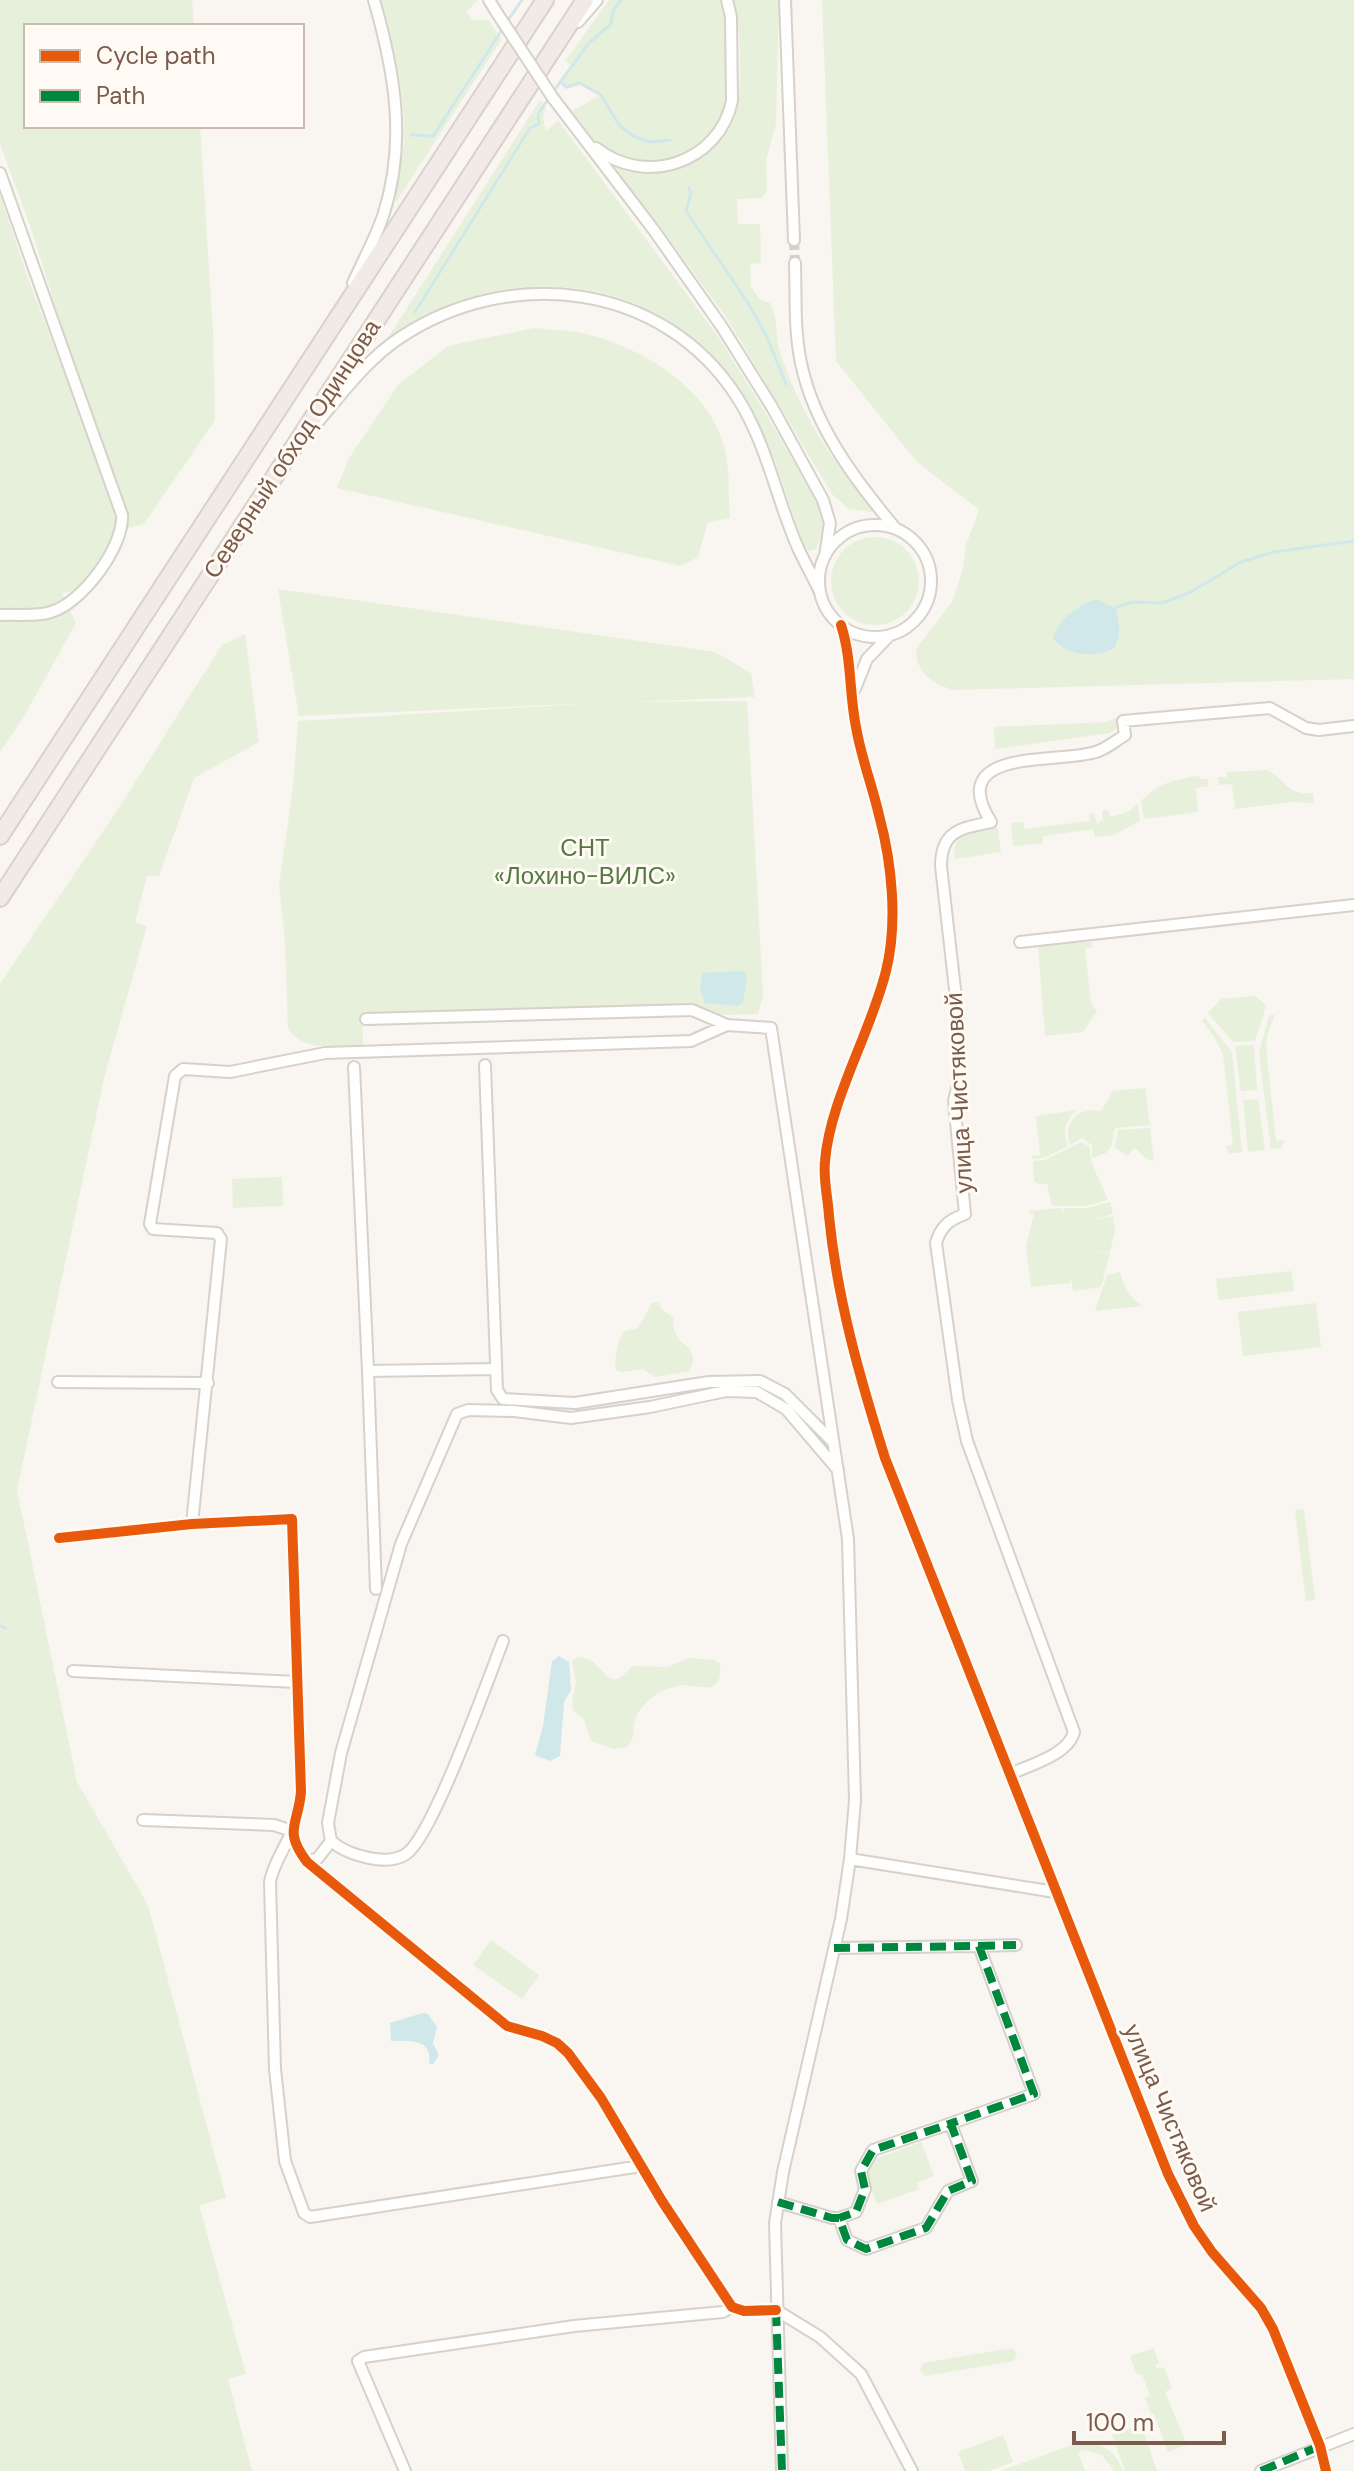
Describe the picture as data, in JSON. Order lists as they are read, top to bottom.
{
  "streets": {
    "highway": ["Северный обход Одинцова"],
    "street": ["улица Чистяковой"]
  },
  "parks": ["СНТ «Лохино-ВИЛС»"],
  "legend": ["Cycle path", "Path"],
  "scale_bar": "100 m"
}
